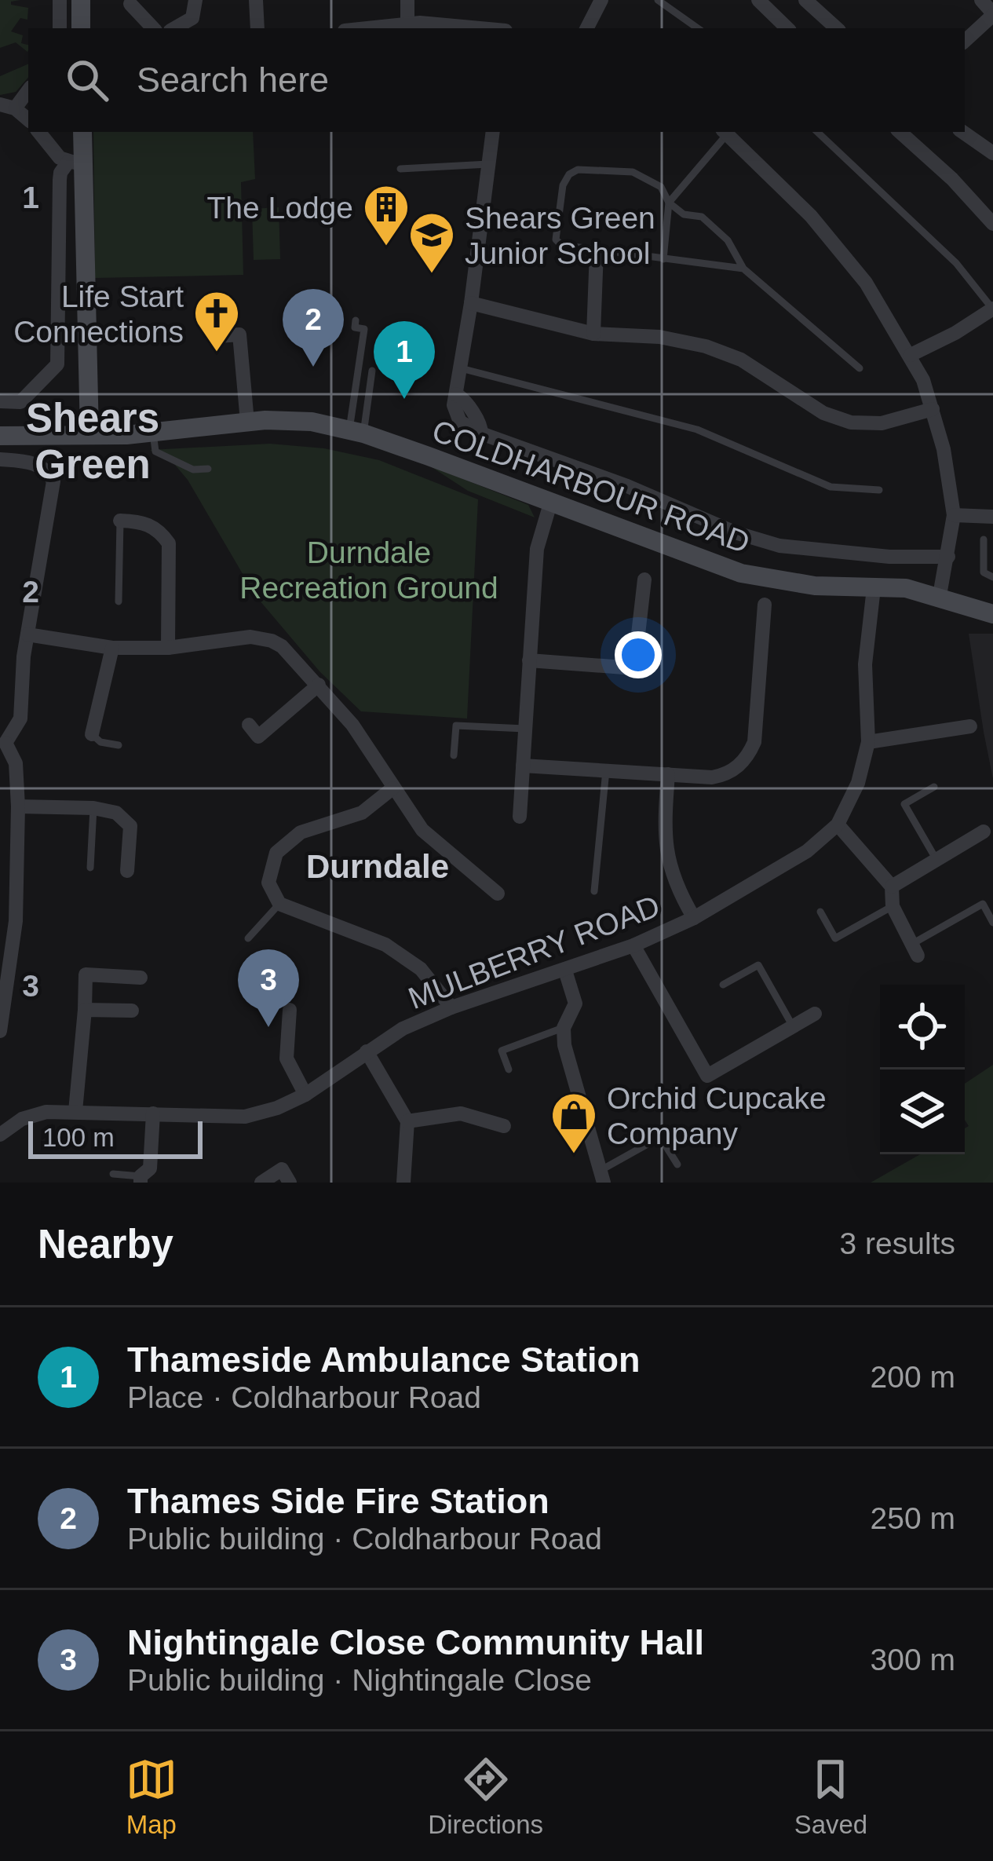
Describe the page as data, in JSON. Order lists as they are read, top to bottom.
{
  "streets": {
    "street": ["COLDHARBOUR ROAD", "MULBERRY ROAD"]
  },
  "crossings": [
    ["COLDHARBOUR ROAD", "MULBERRY ROAD"]
  ],
  "districts": ["Shears Green", "Durndale"],
  "parks": ["Durndale Recreation Ground"],
  "places": {
    "building": ["The Lodge"],
    "school or university": ["Shears Green Junior School"],
    "church": ["Life Start Connections"],
    "shop": ["Orchid Cupcake Company"]
  },
  "scale_bar": "100 m",
  "page": {
    "search": "Search here",
    "pins": ["2", "1", "3"],
    "scale": "100 m",
    "heading": ["Nearby", "3 results"],
    "list": [
      {
        "mark": "1",
        "name": "Thameside Ambulance Station",
        "note": "Place · Coldharbour Road",
        "value": "200 m"
      },
      {
        "mark": "2",
        "name": "Thames Side Fire Station",
        "note": "Public building · Coldharbour Road",
        "value": "250 m"
      },
      {
        "mark": "3",
        "name": "Nightingale Close Community Hall",
        "note": "Public building · Nightingale Close",
        "value": "300 m"
      }
    ],
    "nav": ["Map", "Directions", "Saved"]
  },
  "grid": {
    "rows": ["1", "2", "3"]
  }
}
